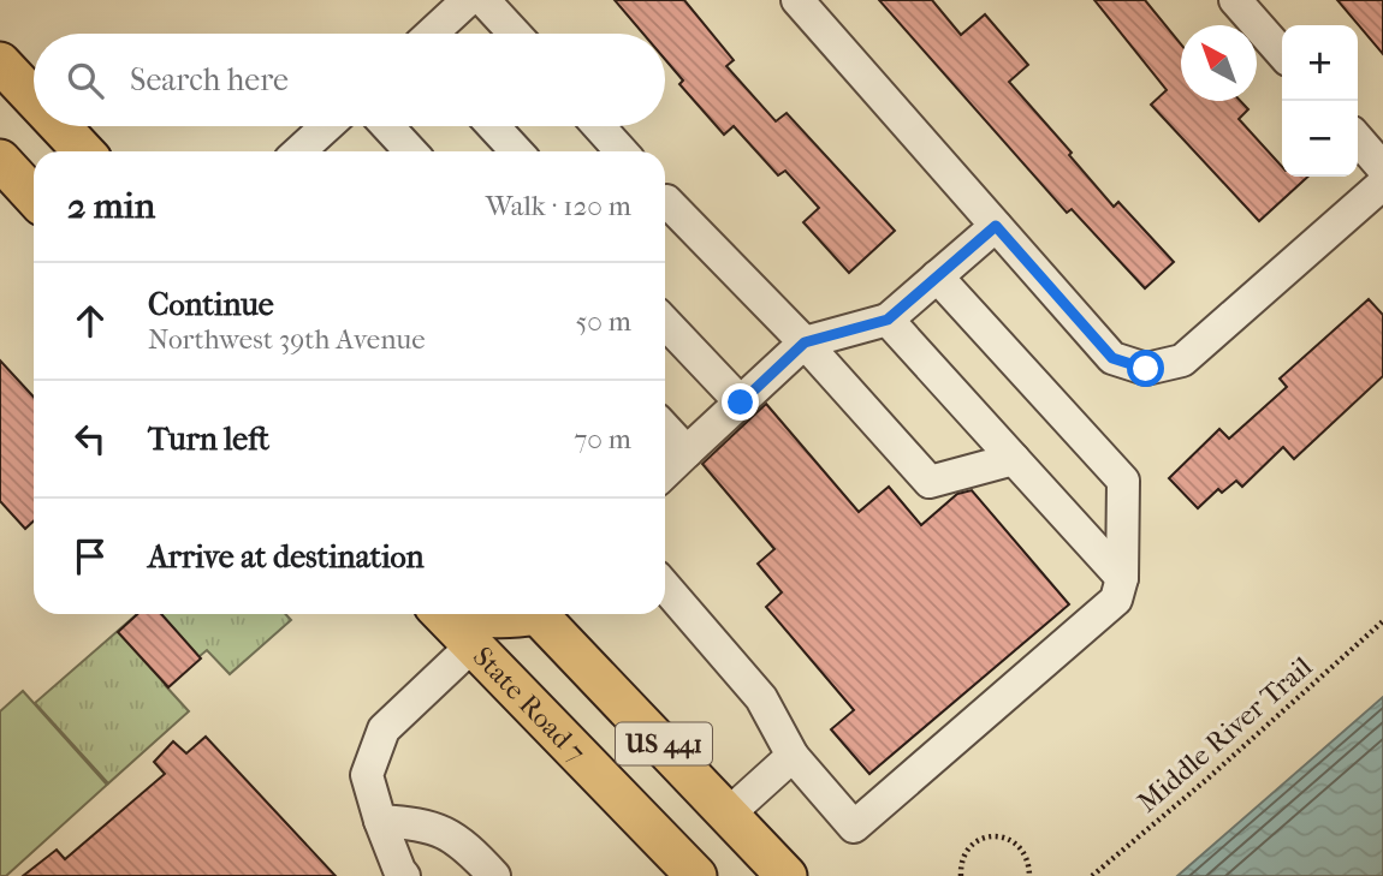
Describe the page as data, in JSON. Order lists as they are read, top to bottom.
{
  "streets": {
    "main road": ["State Road 7", "US 441"],
    "path": ["Middle River Trail"]
  },
  "north": "top left",
  "page": {
    "map_buttons": ["+", "−"],
    "search": "Search here",
    "heading": ["2 min", "Walk · 120 m"],
    "list": [
      ["Continue", "Northwest 39th Avenue", "50 m"],
      ["Turn left", "70 m"],
      "Arrive at destination"
    ]
  }
}
